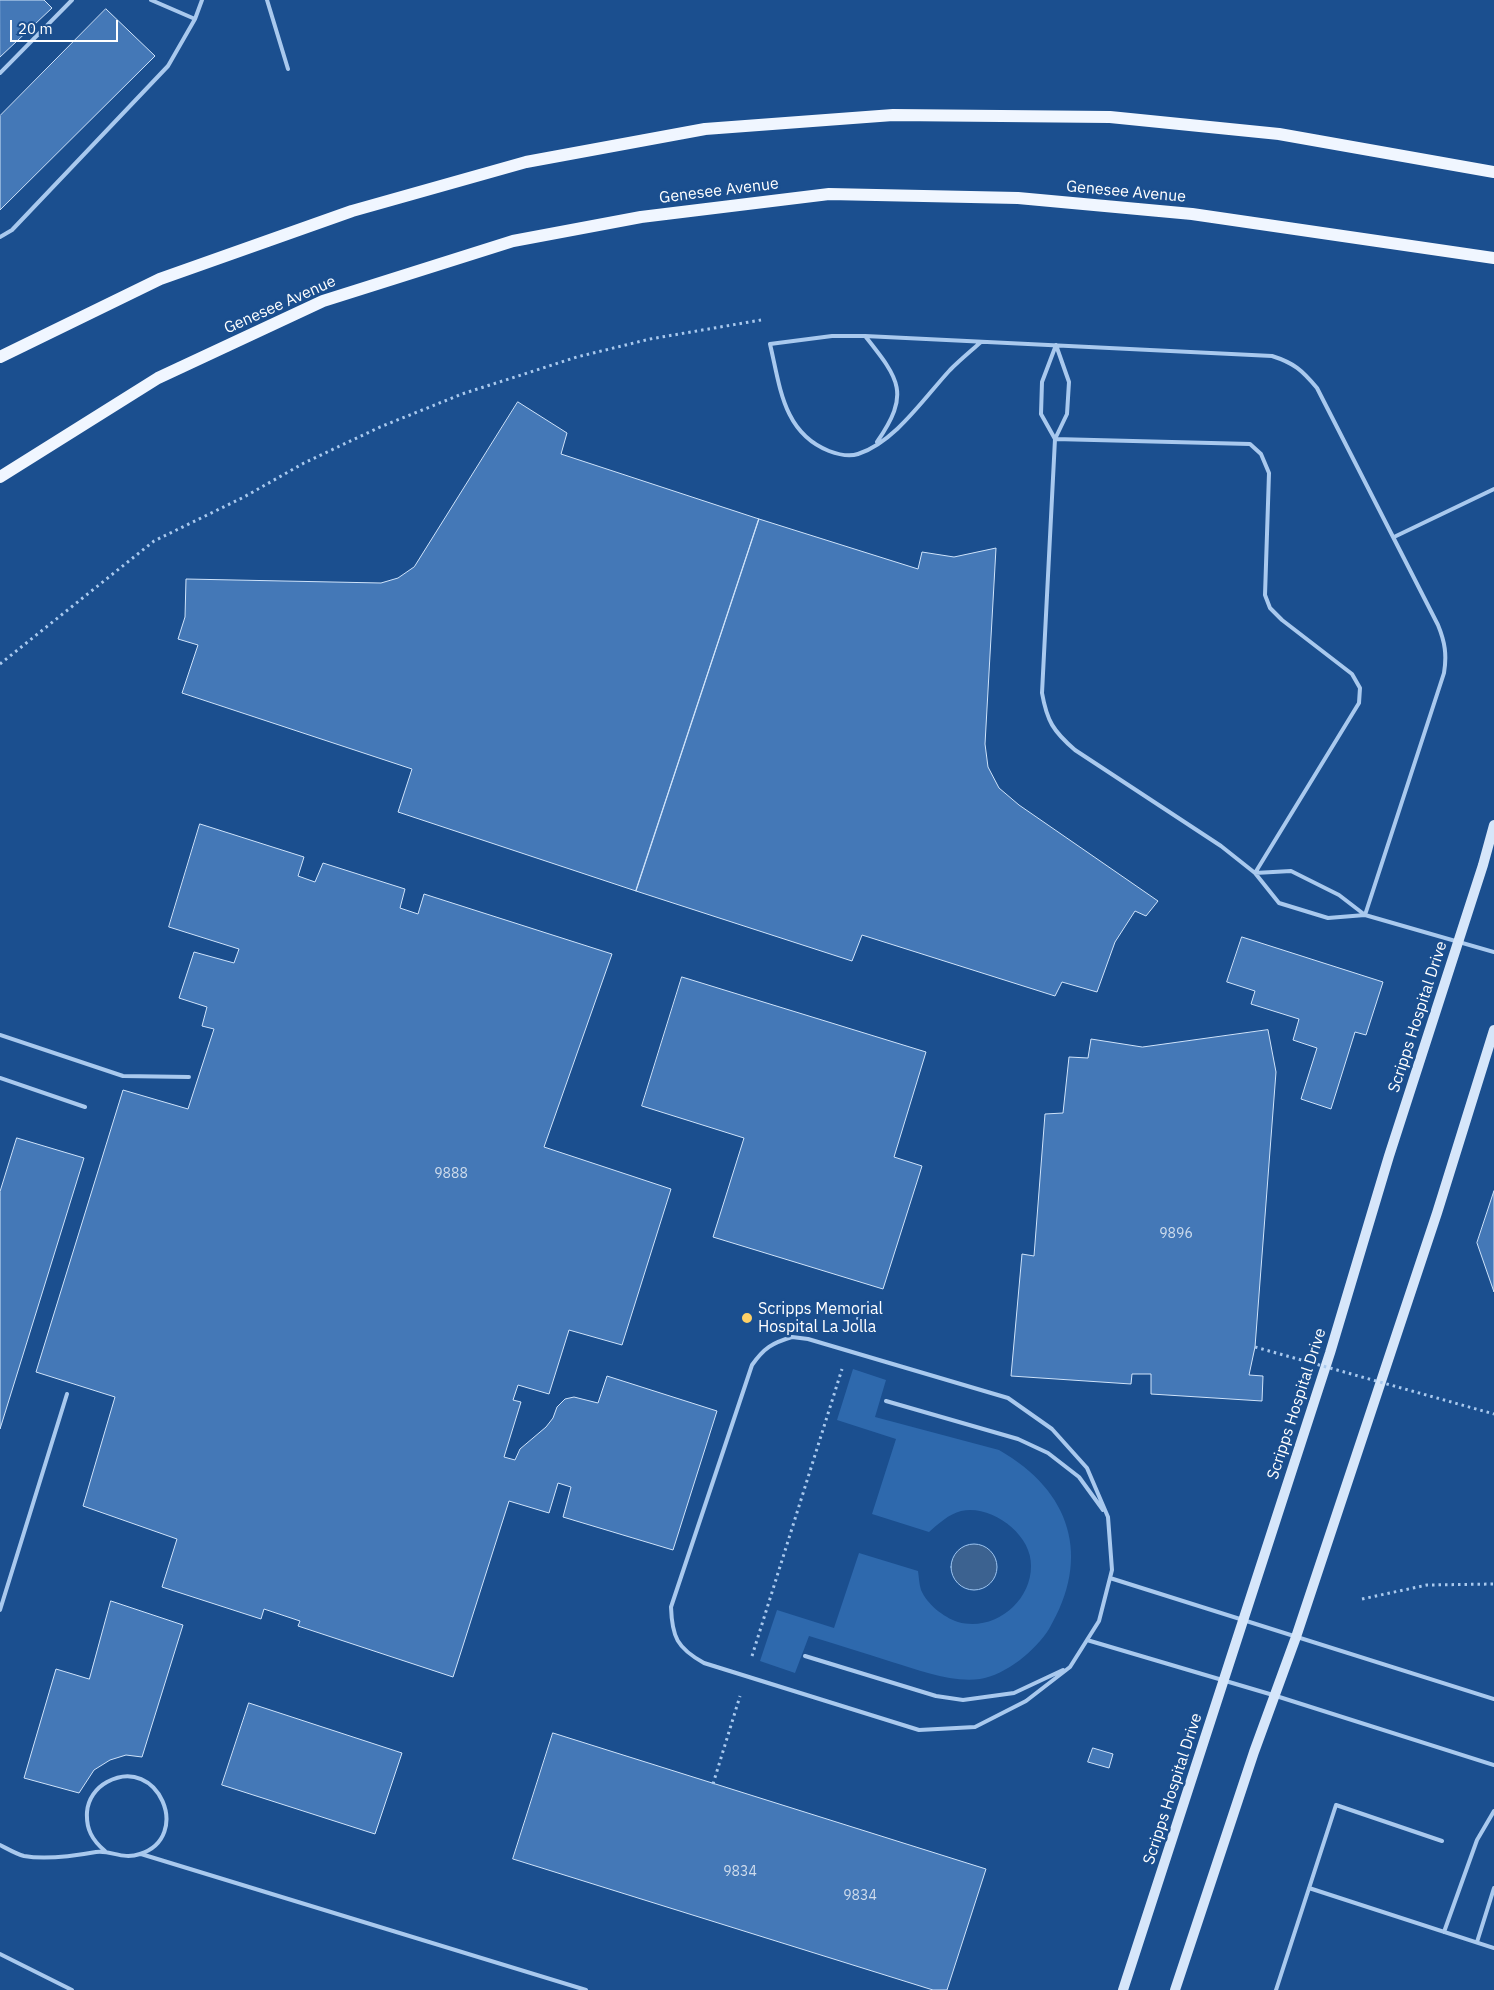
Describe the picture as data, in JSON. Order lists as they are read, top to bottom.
{
  "streets": {
    "main road": ["Genesee Avenue"],
    "street": ["Scripps Hospital Drive"]
  },
  "places": ["Scripps Memorial Hospital La Jolla"],
  "house_numbers": [
    "9888",
    "9896",
    "9834",
    "9834"
  ],
  "scale_bar": "20 m"
}
